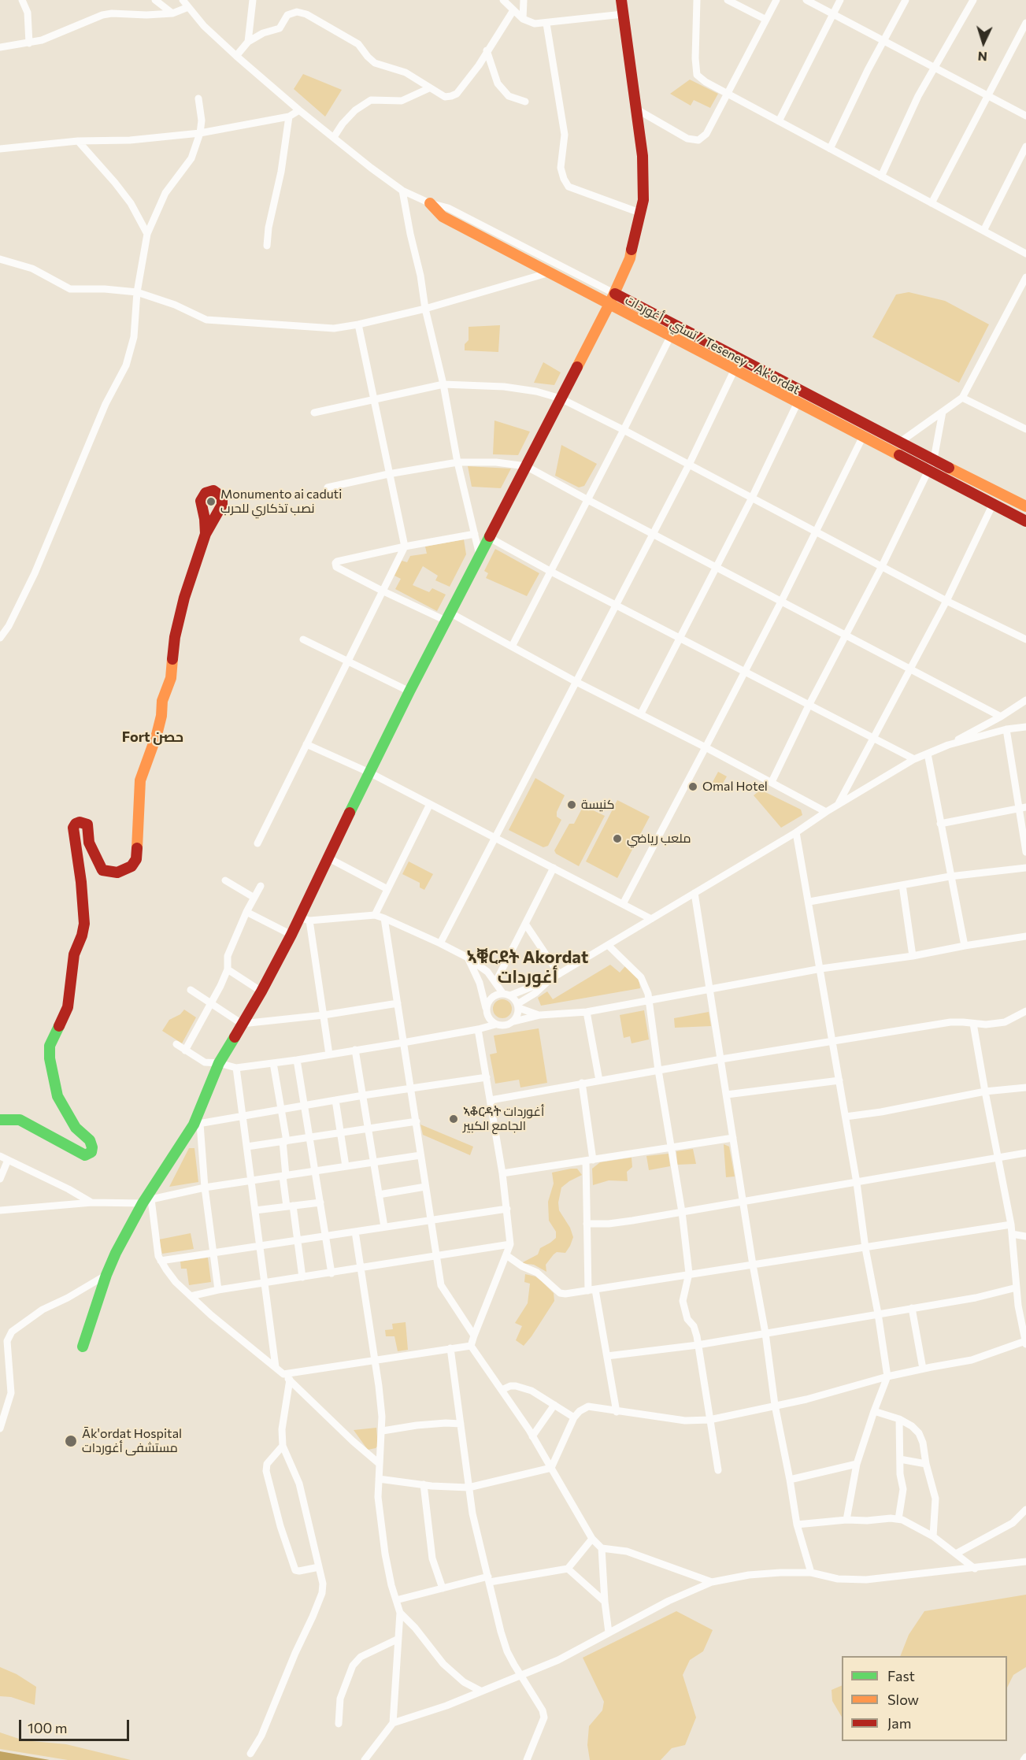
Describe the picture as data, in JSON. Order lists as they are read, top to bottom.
{
  "streets": {
    "street": ["تسني - أغوردات / Teseney - Ak'ordat"]
  },
  "districts": ["Fort حصن", "ኣቑርደት Akordat أغوردات"],
  "places": [
    "Monumento ai caduti نصب تذكاري للحرب",
    "Omal Hotel",
    "كنيسة",
    "ملعب رياضي",
    "ኣቆርዳት أغوردات الجامع الكبير",
    "Āk'ordat Hospital مستشفى أغوردات"
  ],
  "legend": ["Fast", "Slow", "Jam"],
  "scale_bar": "100 m",
  "north": "bottom"
}
